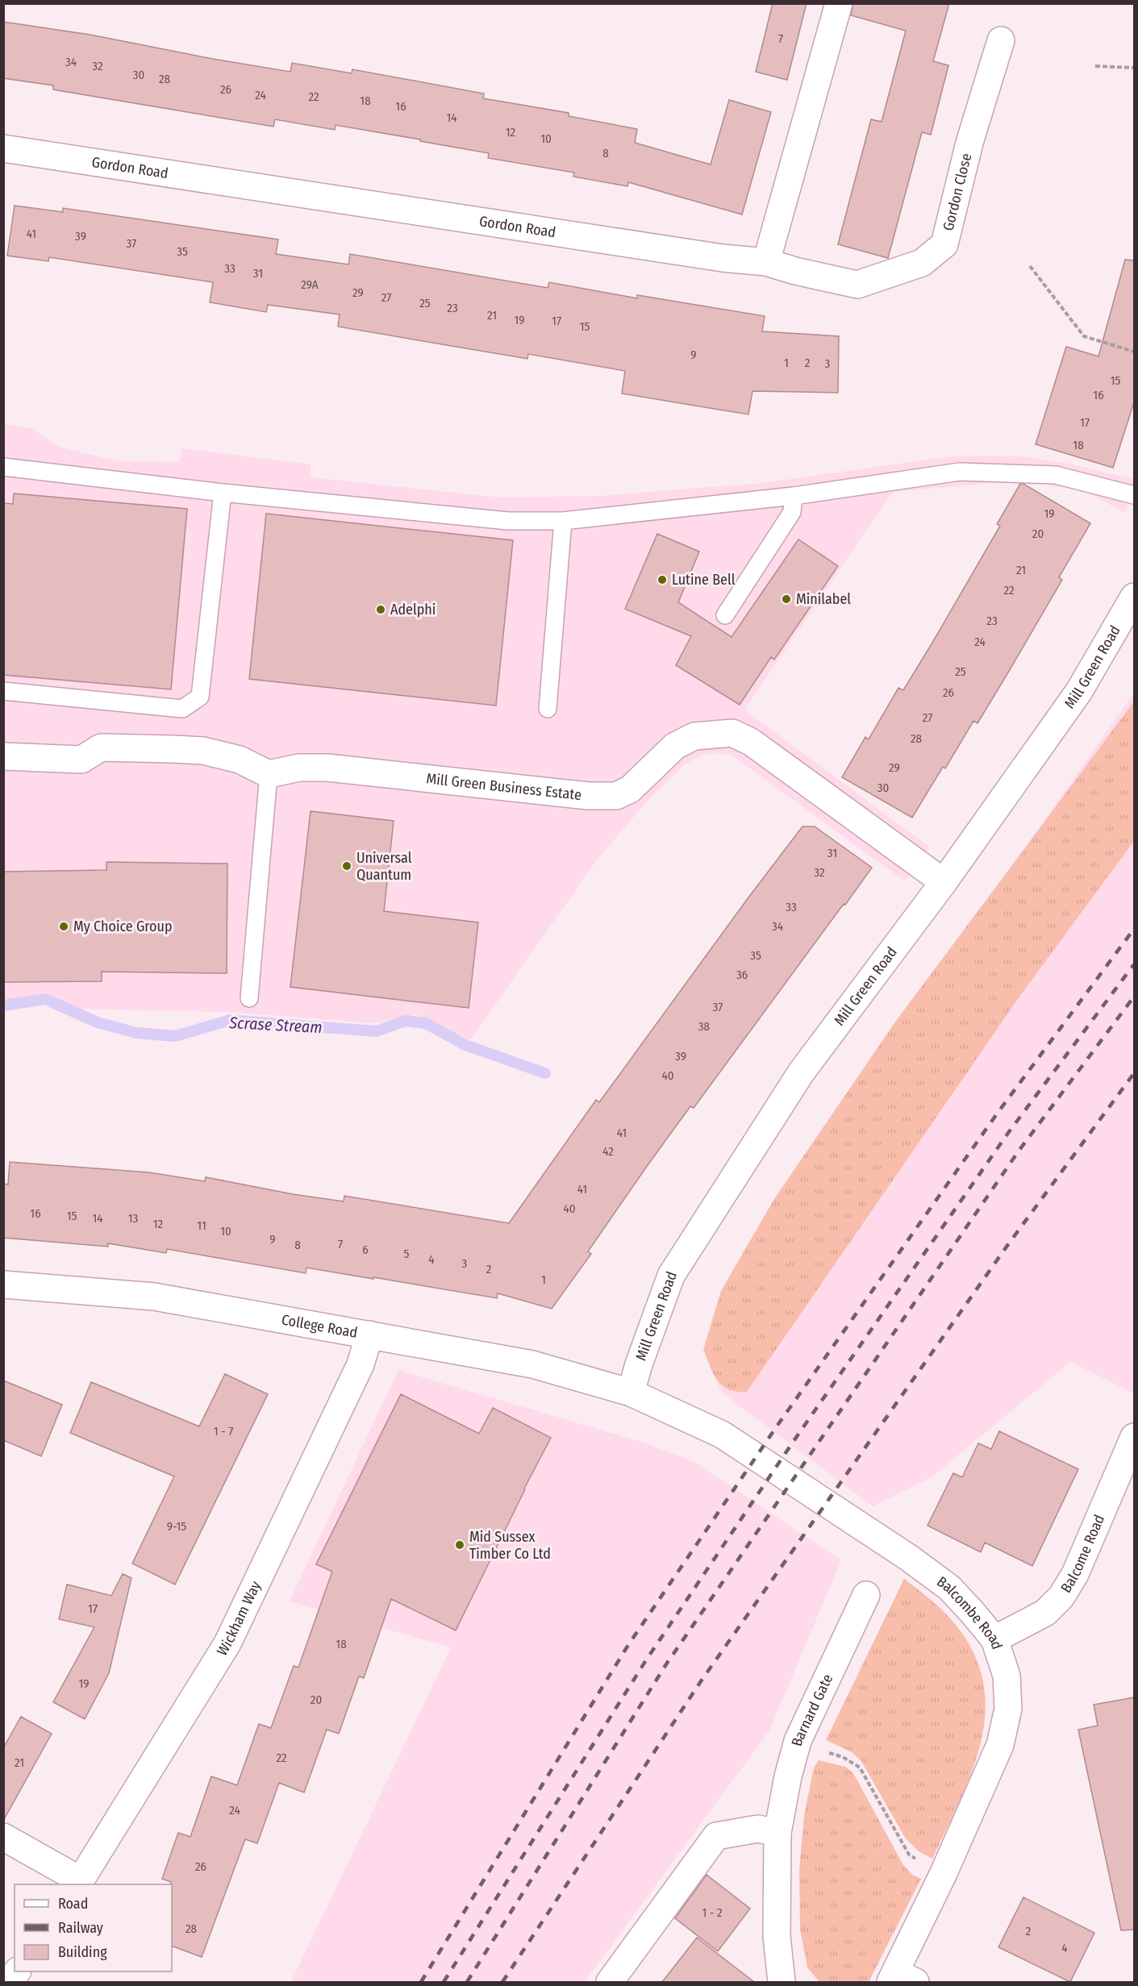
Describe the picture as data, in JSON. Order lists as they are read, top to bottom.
{
  "streets": {
    "street": [
      "Gordon Road",
      "Gordon Close",
      "Mill Green Road",
      "Mill Green Business Estate",
      "College Road",
      "Balcome Road",
      "Balcombe Road",
      "Wickham Way",
      "Barnard Gate"
    ]
  },
  "crossings": [
    ["Gordon Road", "Gordon Close"],
    ["Mill Green Road", "Mill Green Business Estate"],
    ["Mill Green Road", "College Road"],
    ["Mill Green Road", "Balcombe Road"],
    ["College Road", "Balcombe Road"],
    ["College Road", "Wickham Way"],
    ["Balcome Road", "Balcombe Road"]
  ],
  "water": ["Scrase Stream"],
  "places": [
    "Lutine Bell",
    "Minilabel",
    "Adelphi",
    "Universal Quantum",
    "My Choice Group",
    "Mid Sussex Timber Co Ltd"
  ],
  "house_numbers": [
    "7",
    "34",
    "32",
    "30",
    "28",
    "26",
    "24",
    "22",
    "18",
    "16",
    "14",
    "12",
    "10",
    "8",
    "41",
    "39",
    "37",
    "35",
    "33",
    "31",
    "29A",
    "29",
    "27",
    "25",
    "23",
    "21",
    "19",
    "17",
    "15",
    "9",
    "1",
    "2",
    "3",
    "15",
    "16",
    "17",
    "18",
    "19",
    "20",
    "21",
    "22",
    "23",
    "24",
    "25",
    "26",
    "27",
    "28",
    "29",
    "30",
    "31",
    "32",
    "33",
    "34",
    "35",
    "36",
    "37",
    "38",
    "39",
    "40",
    "41",
    "42",
    "41",
    "40",
    "16",
    "15",
    "14",
    "13",
    "12",
    "11",
    "10",
    "9",
    "7",
    "8",
    "6",
    "5",
    "4",
    "3",
    "2",
    "1",
    "1 - 7",
    "9-15",
    "17",
    "18",
    "19",
    "20",
    "22",
    "21",
    "24",
    "26",
    "1 - 2",
    "28",
    "2",
    "4"
  ],
  "legend": ["Road", "Railway", "Building"]
}
